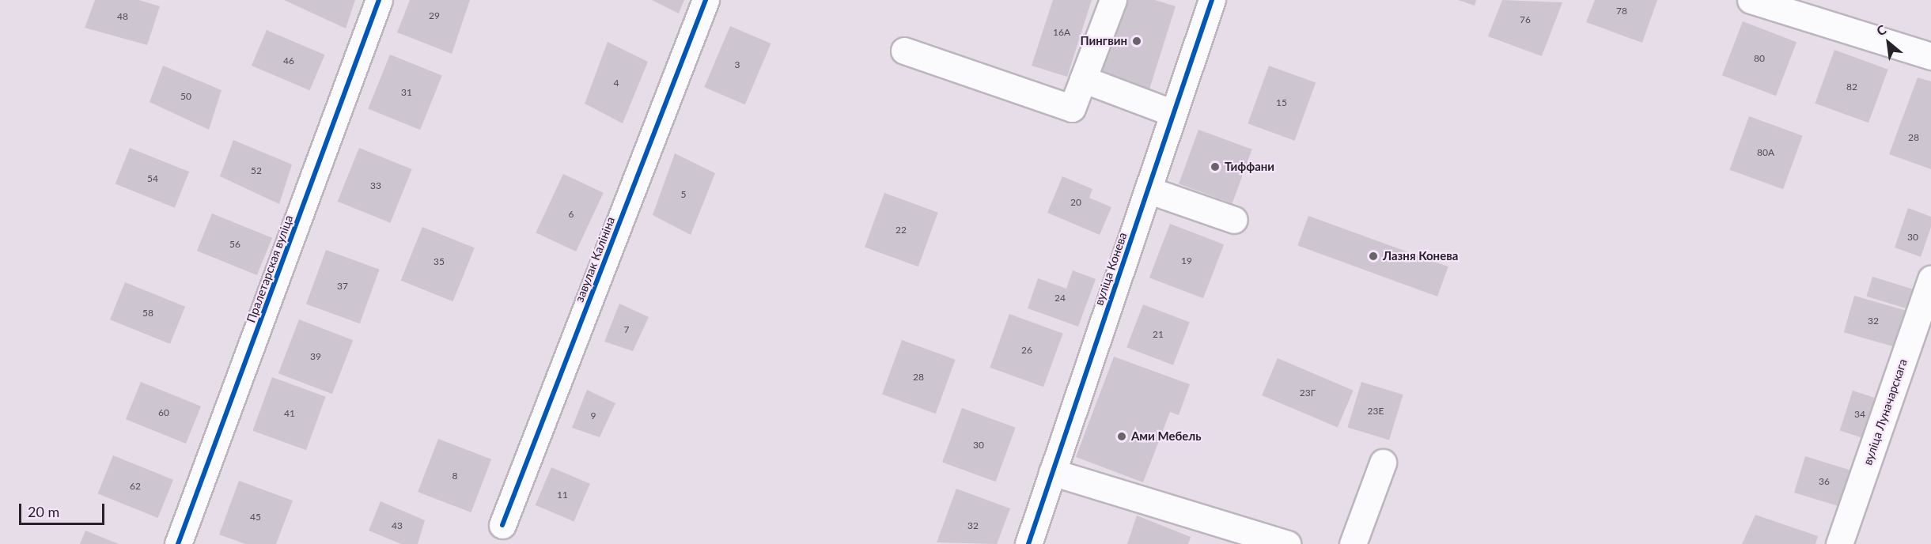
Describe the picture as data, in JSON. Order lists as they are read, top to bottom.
{
  "streets": {
    "street": [
      "завулак Калініна",
      "Пралетарская вуліца",
      "вуліца Конева",
      "вуліца Луначарскага"
    ]
  },
  "places": [
    "Пингвин",
    "Тиффани",
    "Лазня Конева",
    "Ами Мебель"
  ],
  "house_numbers": [
    "78",
    "29",
    "48",
    "76",
    "16А",
    "80",
    "46",
    "3",
    "4",
    "82",
    "31",
    "50",
    "15",
    "28",
    "80А",
    "52",
    "54",
    "33",
    "5",
    "20",
    "6",
    "22",
    "30",
    "56",
    "19",
    "35",
    "37",
    "24",
    "58",
    "32",
    "7",
    "21",
    "26",
    "39",
    "28",
    "23Г",
    "23Е",
    "60",
    "41",
    "34",
    "9",
    "30",
    "8",
    "36",
    "62",
    "11",
    "45",
    "43",
    "32"
  ],
  "scale_bar": "20 m",
  "north": "top left"
}
